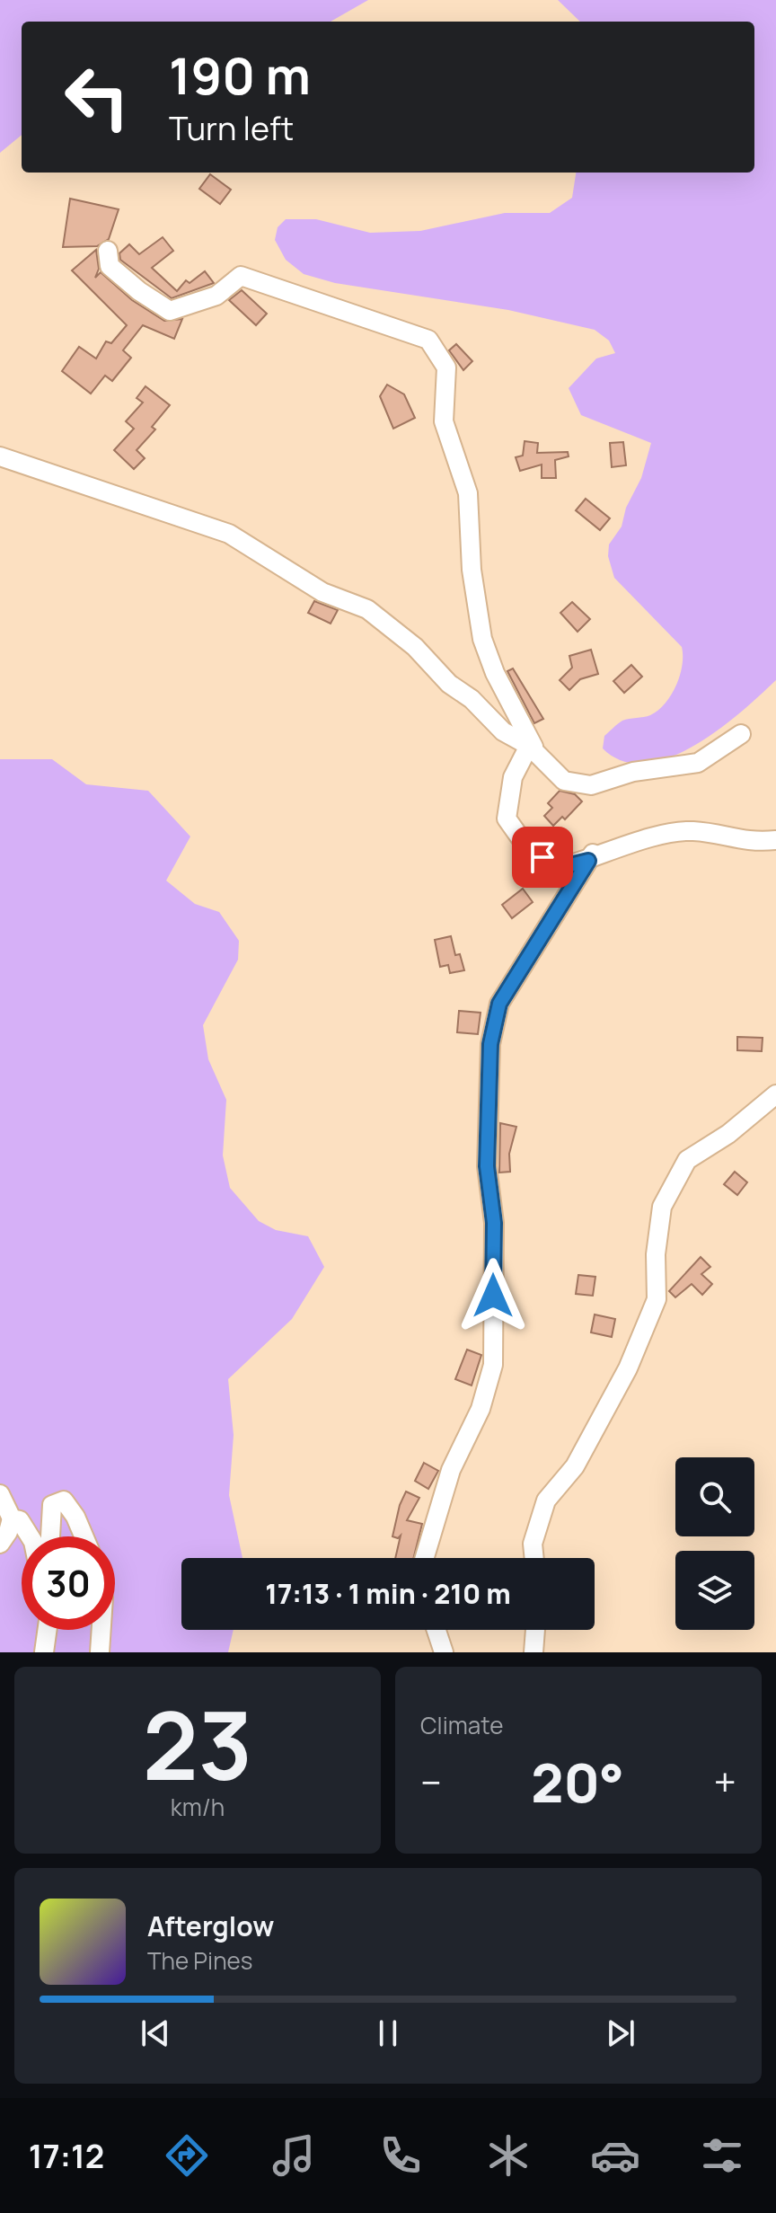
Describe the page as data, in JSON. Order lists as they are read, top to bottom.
{
  "page": {
    "turn": ["190 m", "Turn left"],
    "limit": "30",
    "trip": "17:13 · 1 min · 210 m",
    "tile": [
      ["23", "km/h"],
      "Climate"
    ],
    "heat": ["−", "20°", "+"],
    "song": ["Afterglow", "The Pines"],
    "tabs": "17:12"
  }
}
